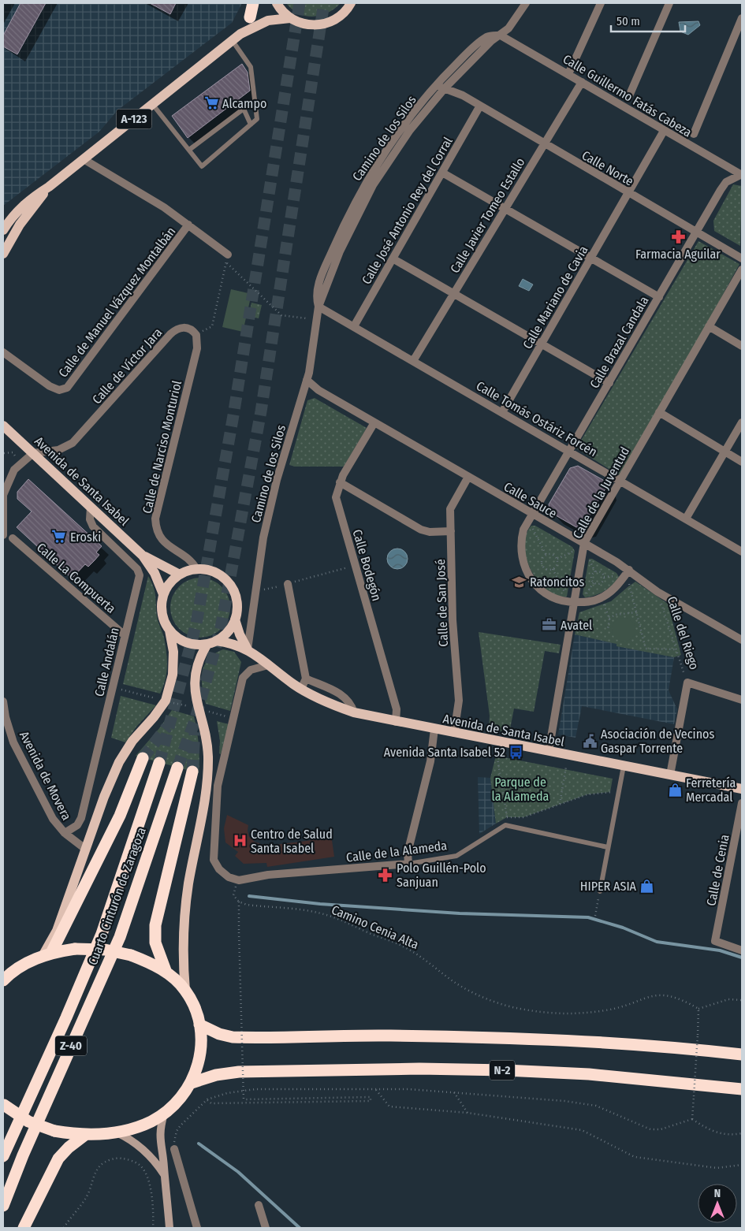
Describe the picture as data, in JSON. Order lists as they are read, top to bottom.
{
  "streets": {
    "highway": ["Cuarto Cinturón de Zaragoza", "Z-40", "N-2"],
    "main road": ["A-123", "Avenida de Santa Isabel"],
    "street": [
      "Calle Guillermo Fatás Cabeza",
      "Camino de los Silos",
      "Calle Norte",
      "Calle José Antonio Rey del Corral",
      "Calle Javier Tomeo Estallo",
      "Calle Mariano de Cavia",
      "Calle de Manuel Vázquez Montalbán",
      "Calle Brazal Candala",
      "Calle de Víctor Jara",
      "Calle Tomás Ostáriz Forcén",
      "Calle de Narciso Monturiol",
      "Calle de la Juventud",
      "Calle Sauce",
      "Calle Bodegón",
      "Calle La Compuerta",
      "Calle de San José",
      "Calle del Riego",
      "Calle Andalán",
      "Avenida de Movera",
      "Calle de la Alameda",
      "Calle de Cenia"
    ],
    "path": ["Camino Cenia Alta"]
  },
  "crossings": [
    ["Calle Guillermo Fatás Cabeza", "Camino de los Silos"],
    ["Calle Guillermo Fatás Cabeza", "Calle Javier Tomeo Estallo"],
    ["Calle Guillermo Fatás Cabeza", "Calle Mariano de Cavia"],
    ["Camino de los Silos", "Calle Norte"],
    ["Camino de los Silos", "Calle Tomás Ostáriz Forcén"],
    ["Camino de los Silos", "Avenida de Santa Isabel"],
    ["Camino de los Silos", "Calle Sauce"],
    ["Calle Norte", "Calle José Antonio Rey del Corral"],
    ["Calle Norte", "Calle Javier Tomeo Estallo"],
    ["Calle Norte", "Calle Mariano de Cavia"],
    ["Calle Norte", "Calle Brazal Candala"],
    ["Calle José Antonio Rey del Corral", "Calle Tomás Ostáriz Forcén"],
    ["Calle Javier Tomeo Estallo", "Calle Tomás Ostáriz Forcén"],
    ["Calle Mariano de Cavia", "Calle Tomás Ostáriz Forcén"],
    ["Calle Brazal Candala", "Calle Tomás Ostáriz Forcén"],
    ["Calle Brazal Candala", "Calle de la Juventud"],
    ["Calle Brazal Candala", "Calle Sauce"],
    ["Calle de Víctor Jara", "Calle de Narciso Monturiol"],
    ["Calle de Víctor Jara", "Avenida de Santa Isabel"],
    ["Calle Tomás Ostáriz Forcén", "Calle de la Juventud"],
    ["Calle de Narciso Monturiol", "Avenida de Santa Isabel"],
    ["Avenida de Santa Isabel", "Calle de la Juventud"],
    ["Avenida de Santa Isabel", "Calle Bodegón"],
    ["Avenida de Santa Isabel", "Calle de San José"],
    ["Avenida de Santa Isabel", "Calle del Riego"],
    ["Avenida de Santa Isabel", "Calle Andalán"],
    ["Calle de la Juventud", "Calle Sauce"],
    ["Calle Sauce", "Calle Bodegón"],
    ["Calle Sauce", "Calle de San José"],
    ["Calle Sauce", "Calle del Riego"],
    ["Calle La Compuerta", "Calle Andalán"],
    ["Calle Andalán", "Avenida de Movera"]
  ],
  "parks": ["Parque de la Alameda"],
  "places": {
    "supermarket": ["Alcampo", "Eroski"],
    "pharmacy": ["Farmacia Aguilar", "Polo Guillén-Polo Sanjuan"],
    "school or university": ["Ratoncitos"],
    "office": ["Avatel"],
    "public building": ["Asociación de Vecinos Gaspar Torrente"],
    "bus stop": ["Avenida Santa Isabel 52"],
    "shop": ["Ferretería Mercadal", "HIPER ASIA"],
    "hospital": ["Centro de Salud Santa Isabel"]
  },
  "scale_bar": "50 m",
  "north": "top"
}
